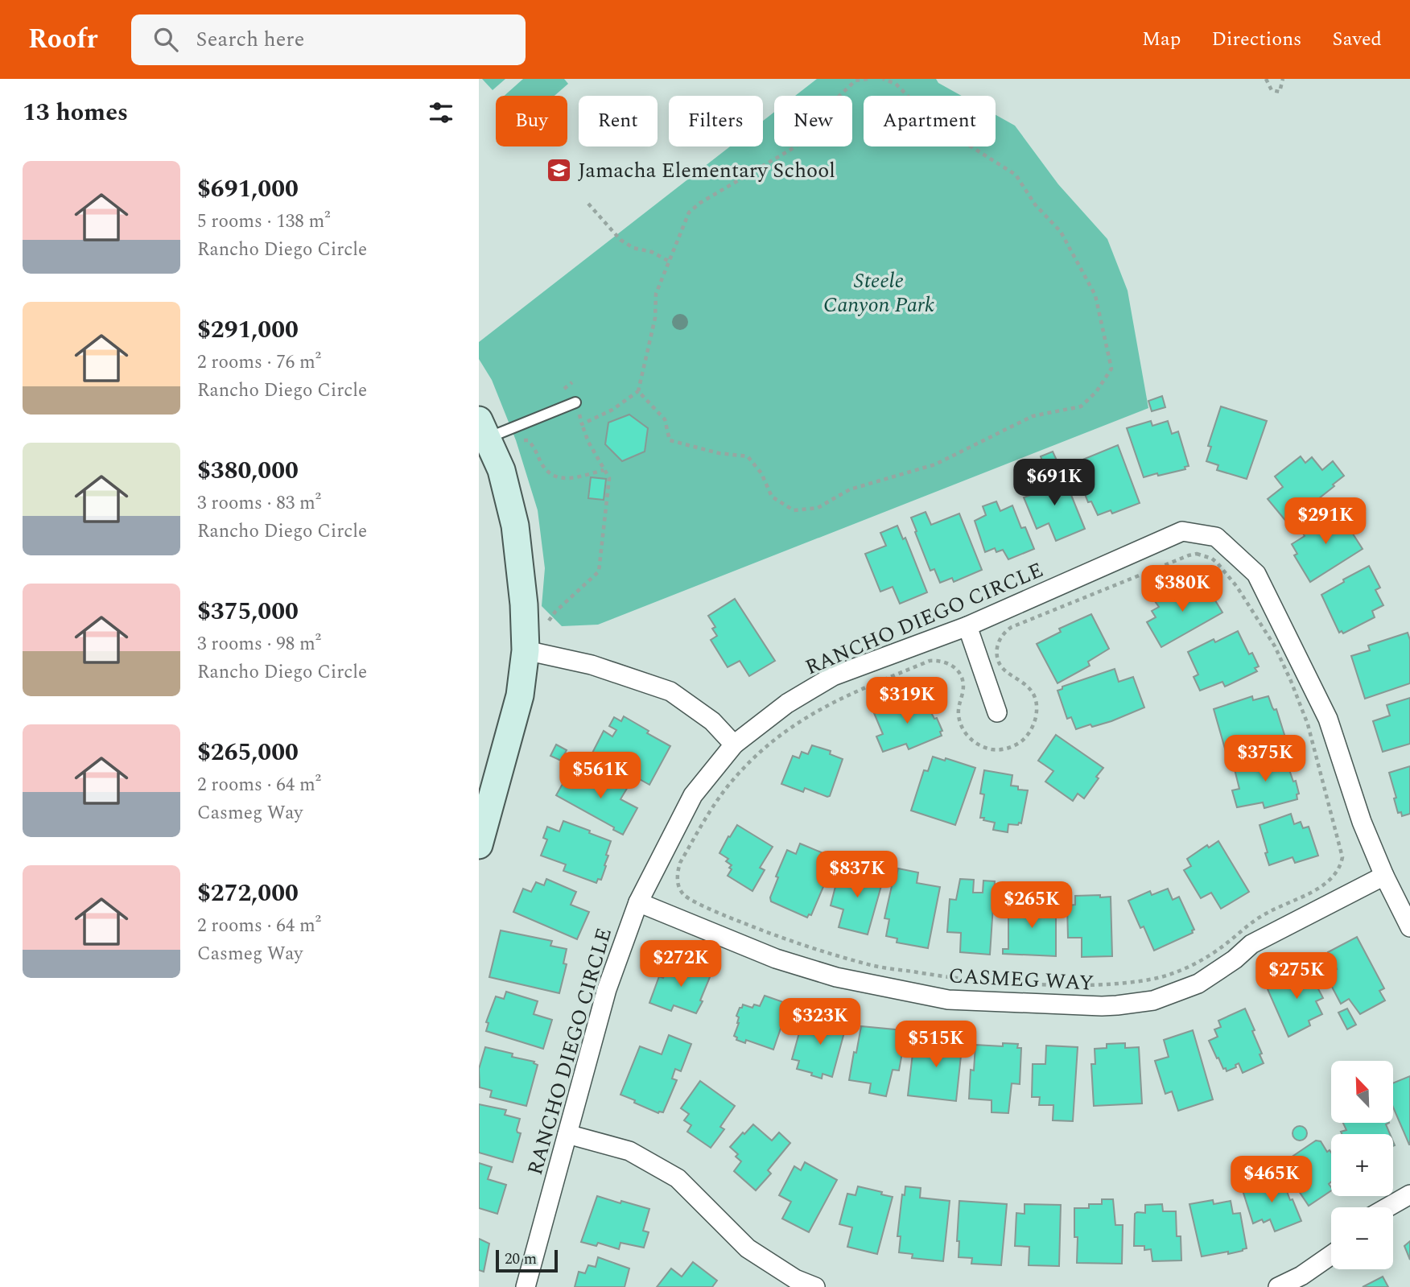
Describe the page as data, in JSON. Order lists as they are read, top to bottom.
{
  "streets": {
    "street": ["RANCHO DIEGO CIRCLE", "CASMEG WAY"]
  },
  "crossings": [
    ["RANCHO DIEGO CIRCLE", "CASMEG WAY"]
  ],
  "parks": ["Steele Canyon Park"],
  "places": {
    "school or university": ["Jamacha Elementary School"]
  },
  "scale_bar": "20 m",
  "north": "top left",
  "page": {
    "header": "Roofr",
    "search": "Search here",
    "nav": ["Map", "Directions", "Saved"],
    "heading": "13 homes",
    "chip": [
      "Buy",
      "Rent",
      "Filters",
      "New",
      "Apartment"
    ],
    "list": [
      {
        "name": "$691,000",
        "note": "5 rooms · 138 m² · Rancho Diego Circle"
      },
      {
        "name": "$291,000",
        "note": "2 rooms · 76 m² · Rancho Diego Circle"
      },
      {
        "name": "$380,000",
        "note": "3 rooms · 83 m² · Rancho Diego Circle"
      },
      {
        "name": "$375,000",
        "note": "3 rooms · 98 m² · Rancho Diego Circle"
      },
      {
        "name": "$265,000",
        "note": "2 rooms · 64 m² · Casmeg Way"
      },
      {
        "name": "$272,000",
        "note": "2 rooms · 64 m² · Casmeg Way"
      }
    ],
    "price": [
      "$691K",
      "$291K",
      "$380K",
      "$319K",
      "$375K",
      "$561K",
      "$837K",
      "$265K",
      "$272K",
      "$275K",
      "$323K",
      "$515K",
      "$465K"
    ],
    "map_buttons": ["+", "−"],
    "scale": "20 m"
  }
}
